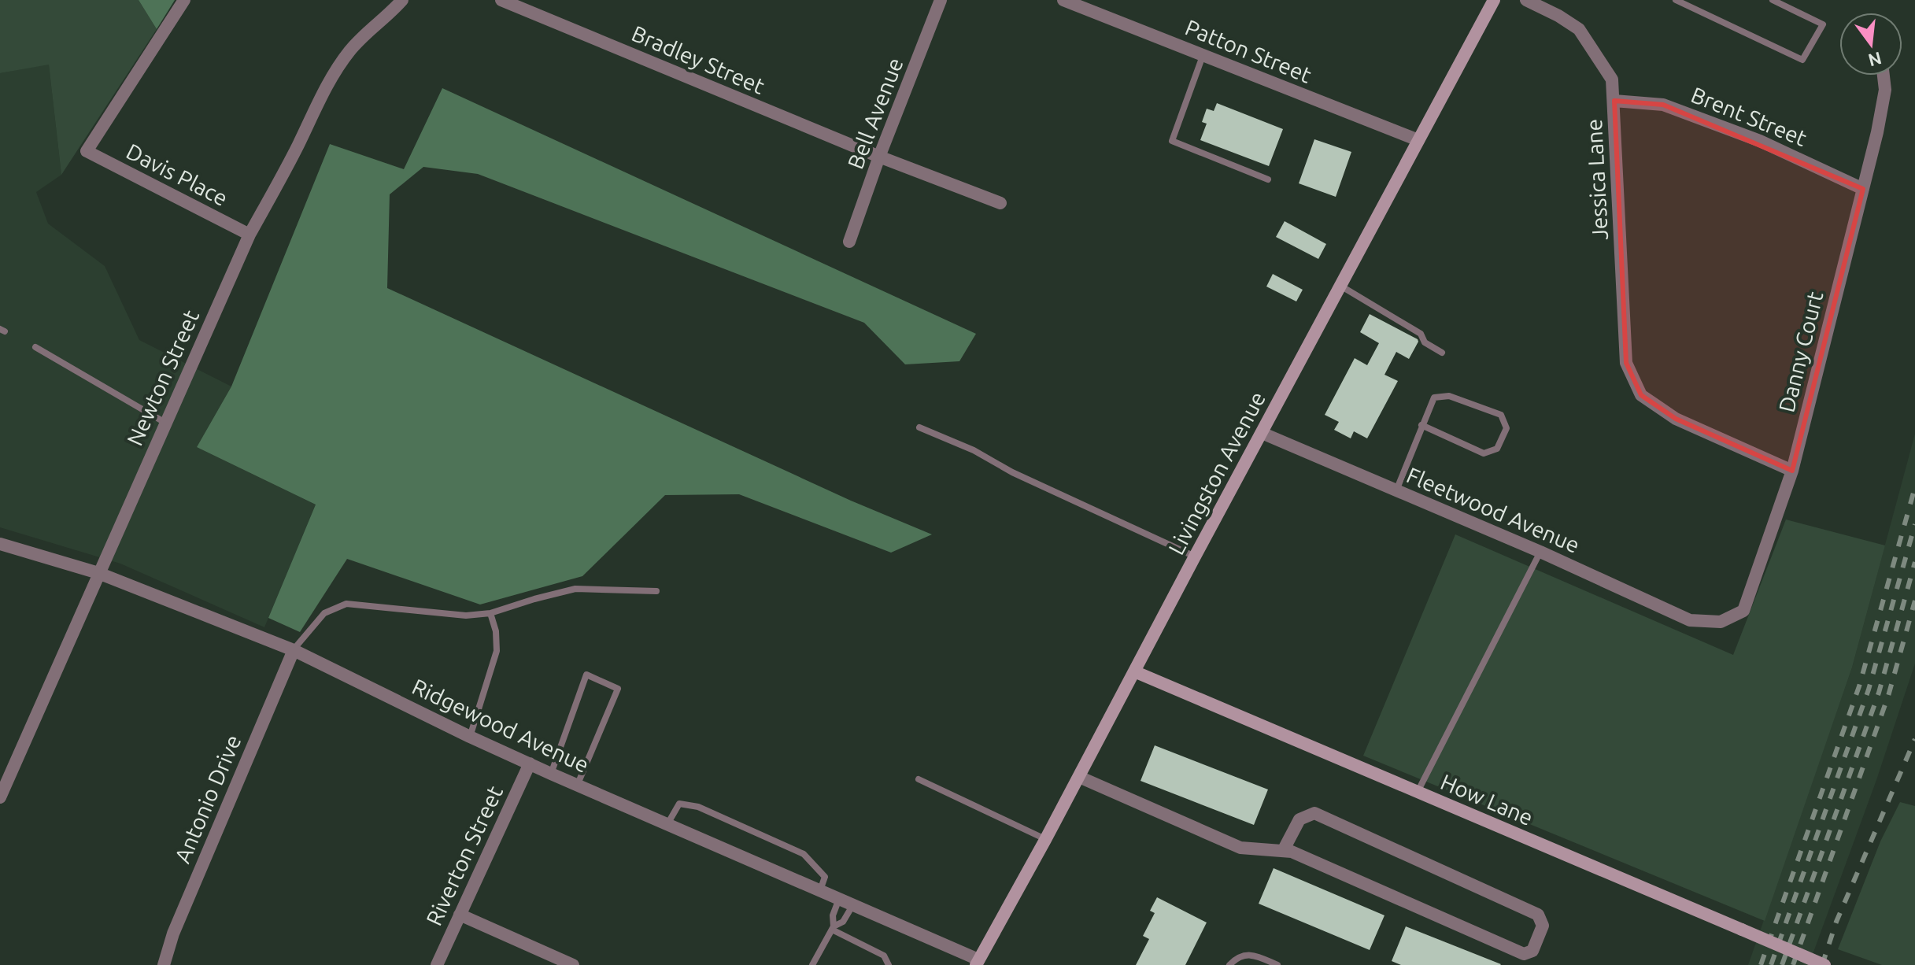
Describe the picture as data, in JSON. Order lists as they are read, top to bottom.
{
  "streets": {
    "main road": ["Livingston Avenue", "How Lane"],
    "street": [
      "Patton Street",
      "Bradley Street",
      "Bell Avenue",
      "Brent Street",
      "Davis Place",
      "Jessica Lane",
      "Danny Court",
      "Newton Street",
      "Fleetwood Avenue",
      "Ridgewood Avenue",
      "Antonio Drive",
      "Riverton Street"
    ]
  },
  "crossings": [
    ["Patton Street", "Livingston Avenue"],
    ["Bradley Street", "Bell Avenue"],
    ["Brent Street", "Jessica Lane"],
    ["Brent Street", "Danny Court"],
    ["Davis Place", "Newton Street"],
    ["Jessica Lane", "Danny Court"],
    ["Danny Court", "Fleetwood Avenue"],
    ["Newton Street", "Ridgewood Avenue"],
    ["Livingston Avenue", "Fleetwood Avenue"],
    ["Livingston Avenue", "Ridgewood Avenue"],
    ["Livingston Avenue", "How Lane"],
    ["Ridgewood Avenue", "Antonio Drive"],
    ["Ridgewood Avenue", "Riverton Street"]
  ],
  "north": "bottom"
}
